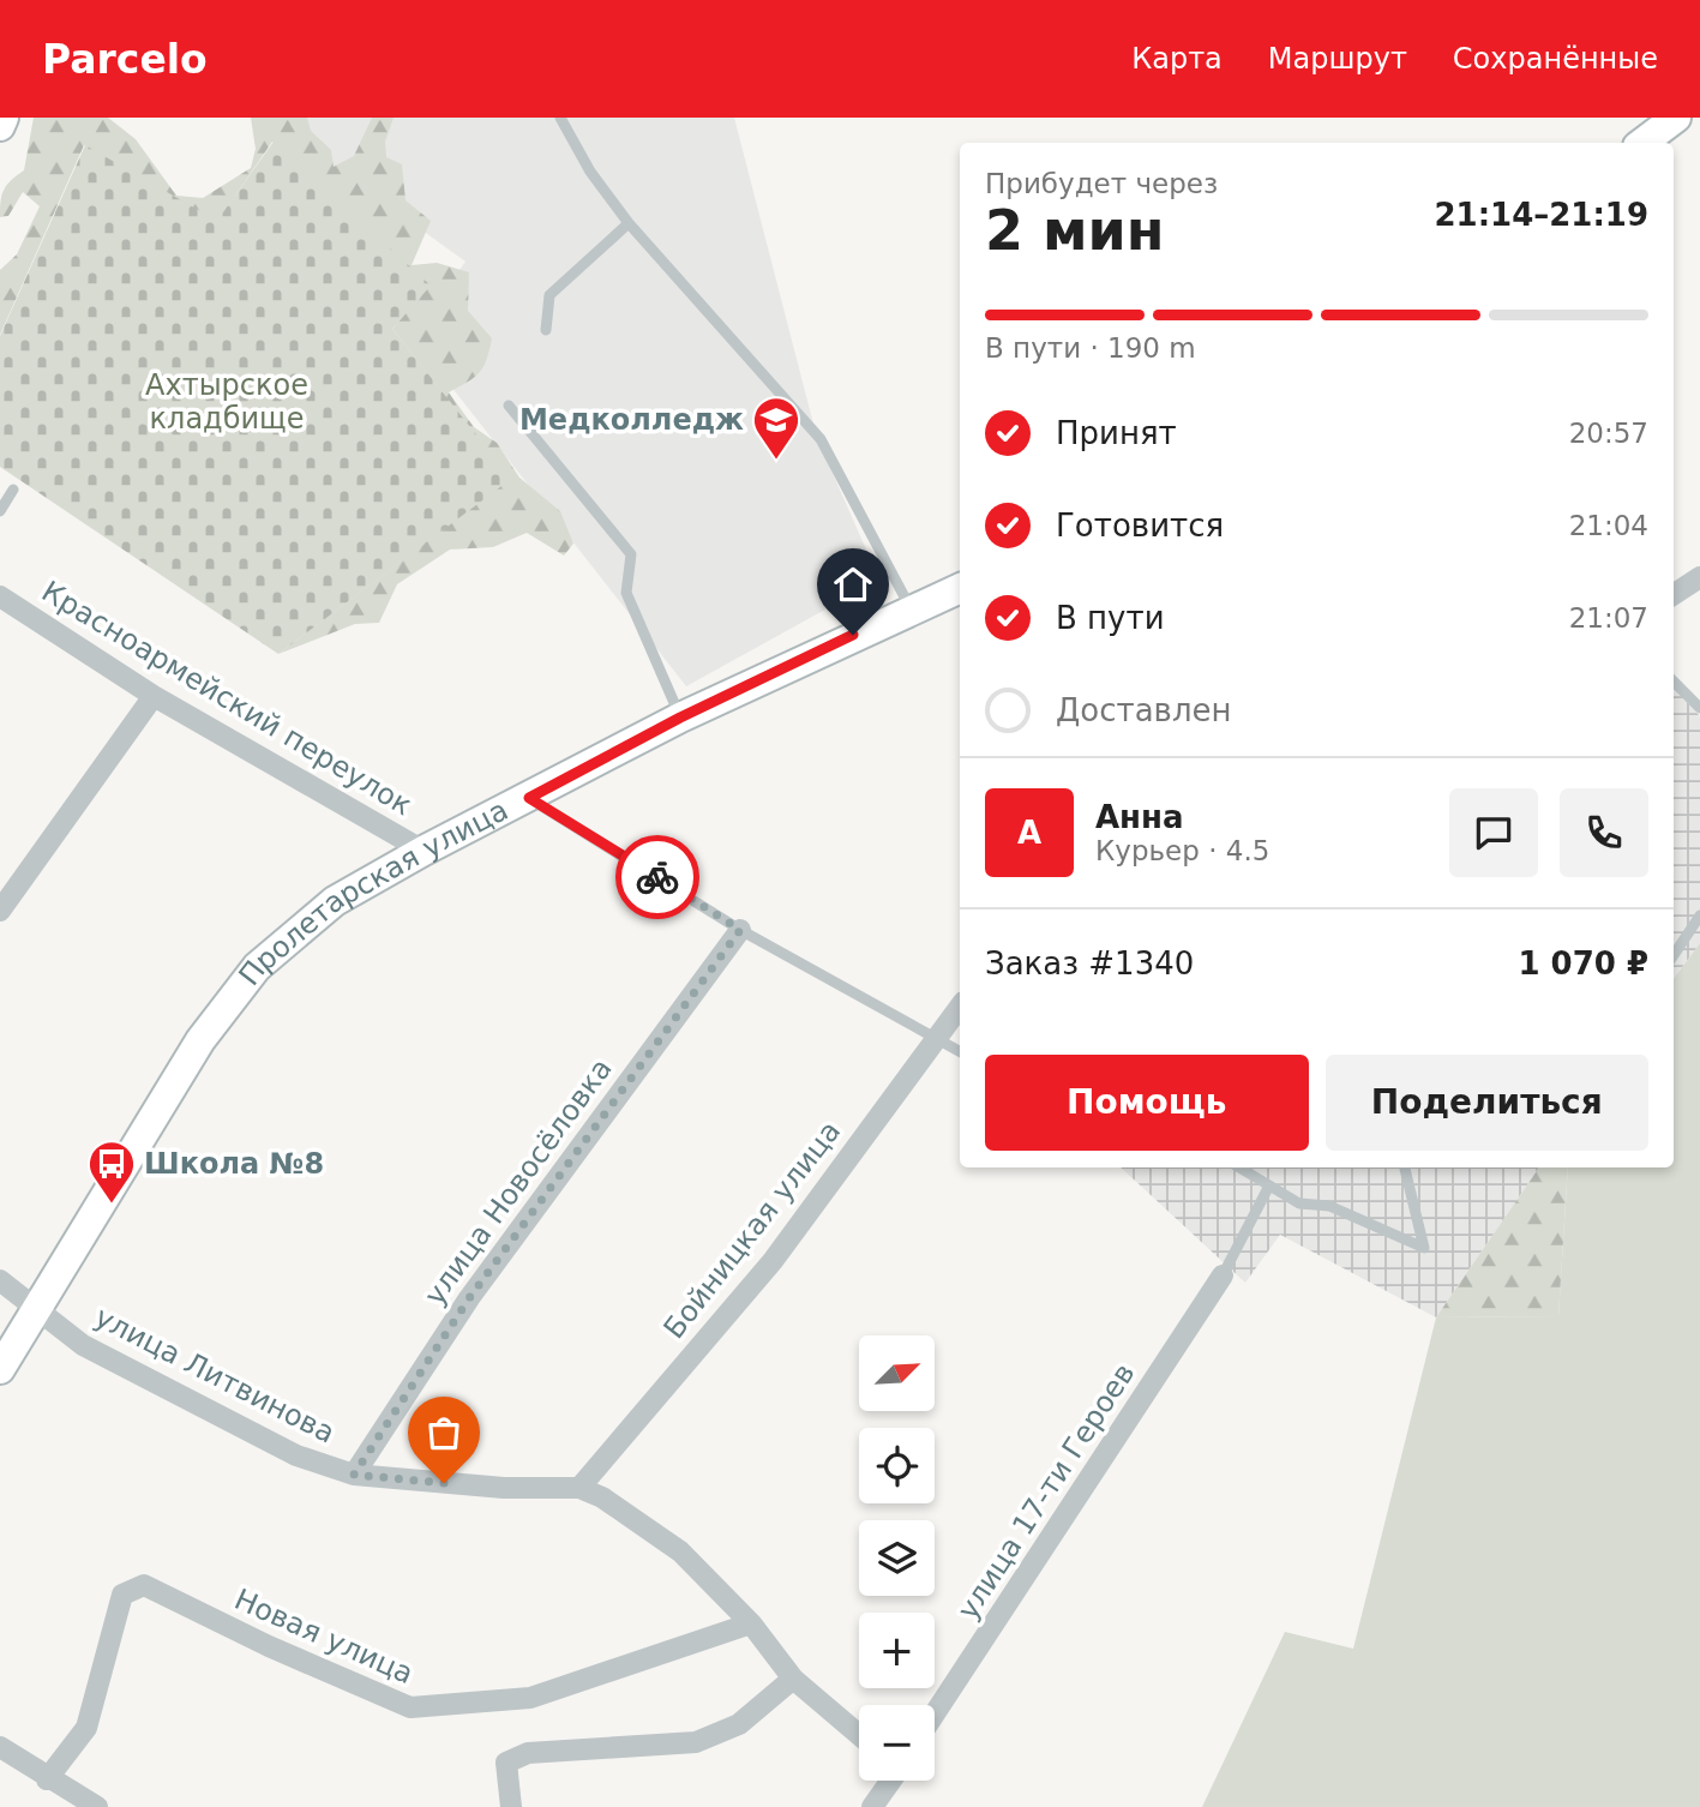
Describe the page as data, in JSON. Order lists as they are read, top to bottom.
{
  "streets": {
    "main road": ["Пролетарская улица"],
    "street": [
      "Красноармейский переулок",
      "улица Новосёловка",
      "Бойницкая улица",
      "улица Литвинова",
      "улица 17-ти Героев",
      "Новая улица"
    ]
  },
  "crossings": [
    ["Красноармейский переулок", "Пролетарская улица"],
    ["Пролетарская улица", "улица Литвинова"],
    ["улица Новосёловка", "улица Литвинова"],
    ["Бойницкая улица", "улица Литвинова"],
    ["улица Литвинова", "Новая улица"]
  ],
  "parks": ["Ахтырское кладбище"],
  "places": {
    "school or university": ["Медколледж"],
    "bus stop": ["Школа №8"]
  },
  "north": "top right",
  "page": {
    "header": "Parcelo",
    "nav": ["Карта", "Маршрут", "Сохранённые"],
    "heading": ["2 мин", "Прибудет через", "21:14–21:19"],
    "panel": [
      "Анна",
      "Курьер · 4.5",
      "Заказ #1340",
      "1 070 ₽"
    ],
    "bar": "В пути · 190 m",
    "list": [
      ["Принят", "20:57"],
      ["Готовится", "21:04"],
      ["В пути", "21:07"],
      "Доставлен"
    ],
    "round": "А",
    "buttons": ["Помощь", "Поделиться"],
    "map_buttons": ["+", "−"]
  }
}
